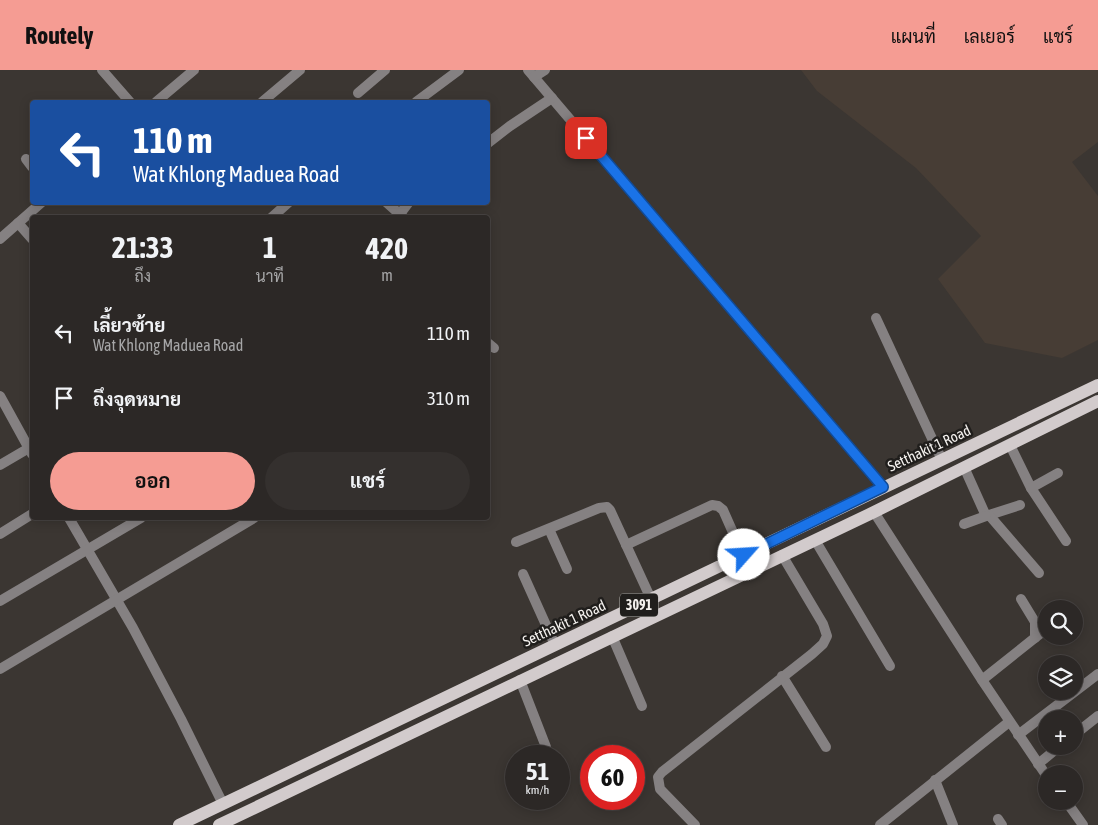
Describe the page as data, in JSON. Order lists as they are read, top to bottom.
{
  "streets": {
    "main road": ["Setthakit 1 Road", "3091"]
  },
  "page": {
    "header": "Routely",
    "nav": ["แผนที่", "เลเยอร์", "แชร์"],
    "turn": ["110 m", "Wat Khlong Maduea Road"],
    "eta": [
      "21:33",
      "ถึง",
      "1",
      "นาที",
      "420",
      "m"
    ],
    "list": [
      {
        "name": "เลี้ยวซ้าย",
        "note": "Wat Khlong Maduea Road",
        "value": "110 m"
      },
      {
        "name": "ถึงจุดหมาย",
        "value": "310 m"
      }
    ],
    "buttons": ["ออก", "แชร์"],
    "map_buttons": ["+", "−"],
    "speed": "51 km/h",
    "limit": "60"
  }
}
